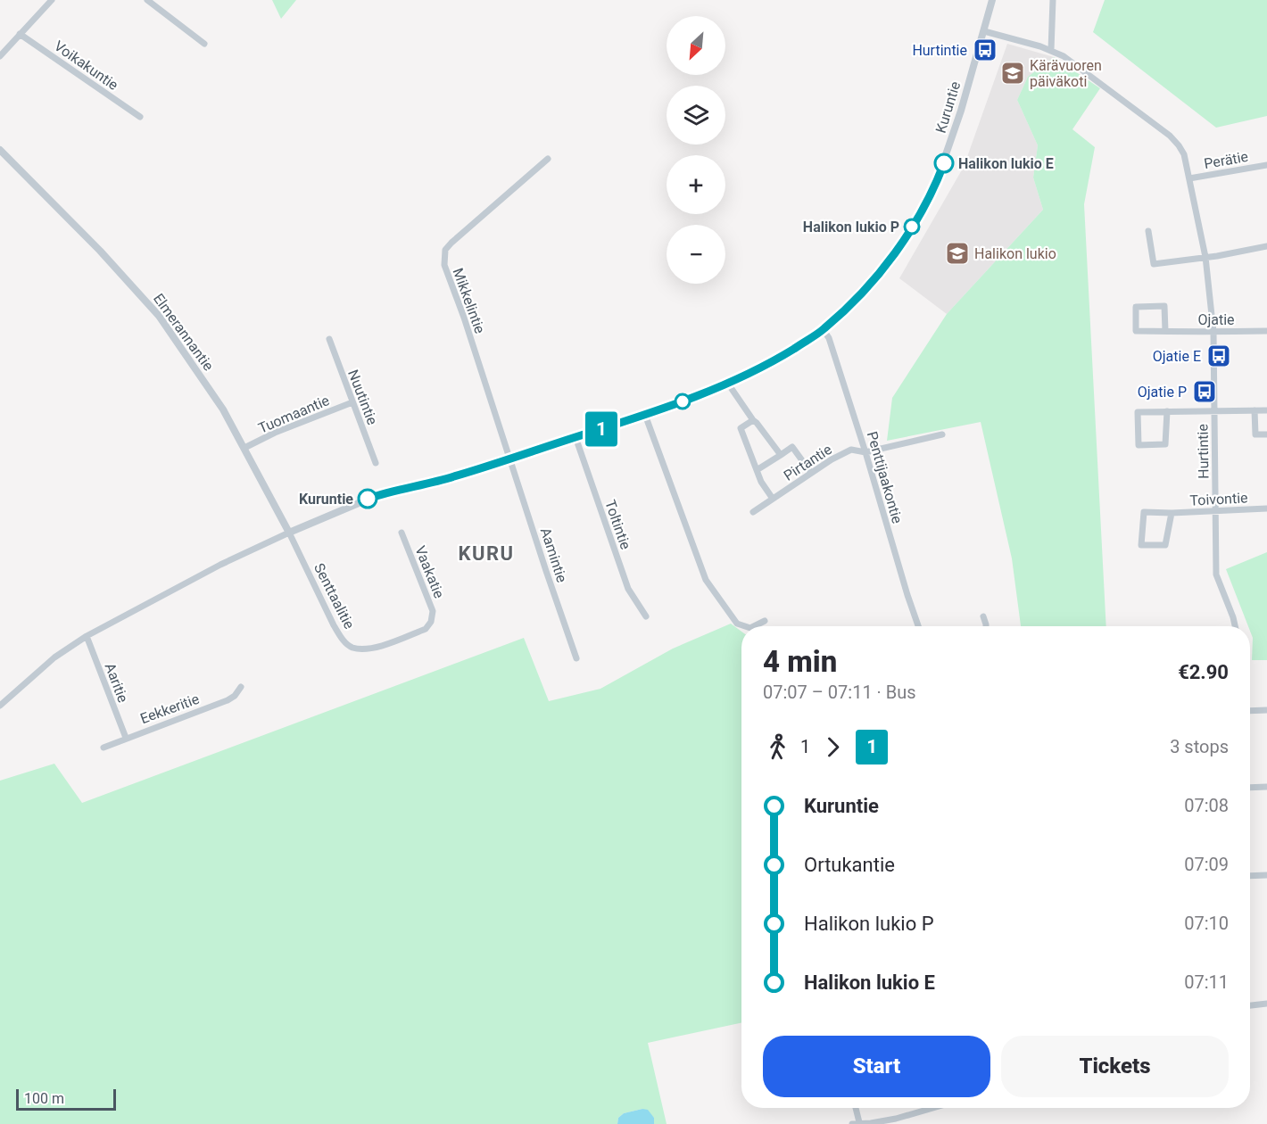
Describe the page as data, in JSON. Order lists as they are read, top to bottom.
{
  "streets": {
    "street": [
      "Voikakuntie",
      "Kuruntie",
      "Perätie",
      "Mikkelintie",
      "Ojatie",
      "Elmerannantie",
      "Nuutintie",
      "Tuomaantie",
      "Hurtintie",
      "Pirtantie",
      "Penttijaakontie",
      "Toivontie",
      "Toltintie",
      "Aamintie",
      "Vaakatie",
      "Senttaalitie",
      "Aaritie",
      "Eekkeritie"
    ]
  },
  "crossings": [
    ["Kuruntie", "Mikkelintie"],
    ["Kuruntie", "Elmerannantie"],
    ["Kuruntie", "Hurtintie"],
    ["Kuruntie", "Penttijaakontie"],
    ["Kuruntie", "Toltintie"],
    ["Kuruntie", "Aamintie"],
    ["Kuruntie", "Senttaalitie"],
    ["Kuruntie", "Aaritie"],
    ["Perätie", "Hurtintie"],
    ["Mikkelintie", "Aamintie"],
    ["Ojatie", "Hurtintie"],
    ["Elmerannantie", "Tuomaantie"],
    ["Elmerannantie", "Senttaalitie"],
    ["Nuutintie", "Tuomaantie"],
    ["Hurtintie", "Toivontie"],
    ["Pirtantie", "Penttijaakontie"],
    ["Vaakatie", "Senttaalitie"],
    ["Aaritie", "Eekkeritie"]
  ],
  "districts": ["KURU"],
  "places": {
    "bus stop": ["Hurtintie", "Ojatie E", "Ojatie P"],
    "school or university": ["Kärävuoren päiväkoti", "Halikon lukio"],
    "other": ["Halikon lukio E", "Halikon lukio P", "Kuruntie"]
  },
  "lines": ["bus line 1"],
  "scale_bar": "100 m",
  "north": "bottom left",
  "page": {
    "on_map": "1",
    "map_buttons": ["+", "−"],
    "heading": ["4 min", "07:07 – 07:11 · Bus", "€2.90"],
    "legs": ["1", "1", "3 stops"],
    "list": [
      {
        "name": "Kuruntie",
        "value": "07:08"
      },
      {
        "name": "Ortukantie",
        "value": "07:09"
      },
      {
        "name": "Halikon lukio P",
        "value": "07:10"
      },
      {
        "name": "Halikon lukio E",
        "value": "07:11"
      }
    ],
    "buttons": ["Start", "Tickets"],
    "scale": "100 m"
  }
}
